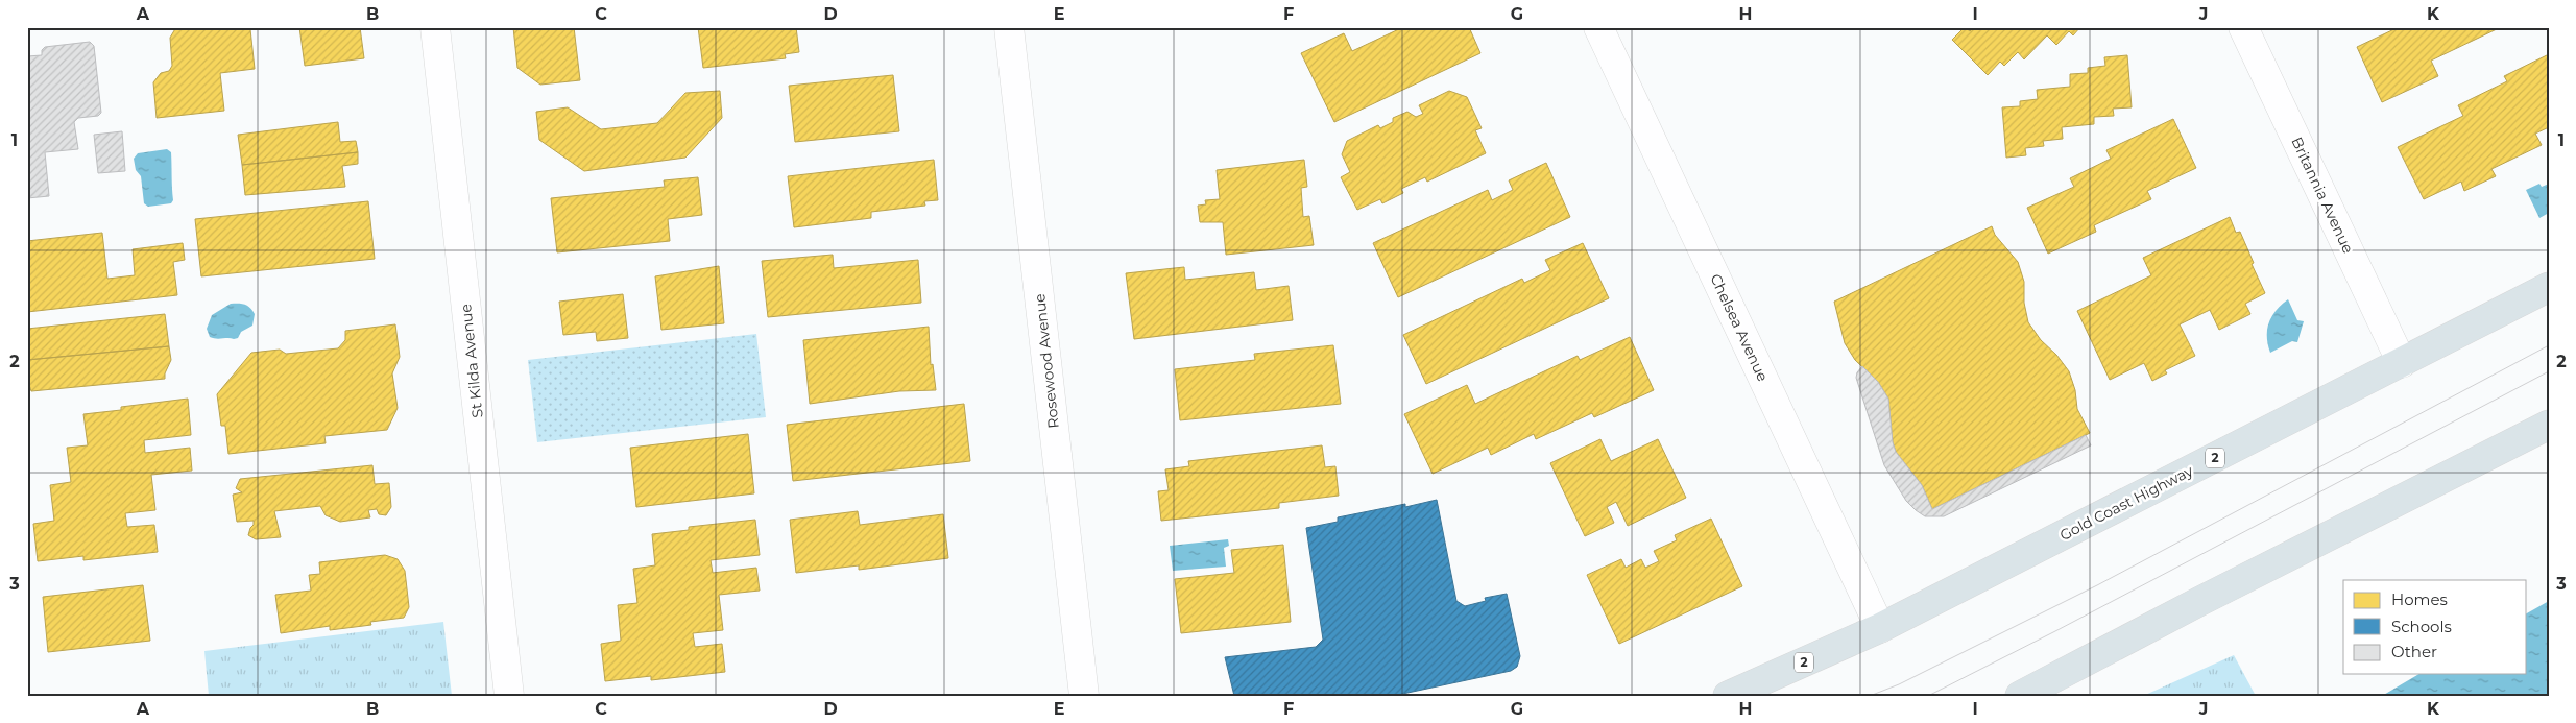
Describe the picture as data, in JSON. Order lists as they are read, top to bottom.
{
  "streets": {
    "highway": ["2", "Gold Coast Highway"],
    "street": [
      "Britannia Avenue",
      "Chelsea Avenue",
      "St Kilda Avenue",
      "Rosewood Avenue"
    ]
  },
  "crossings": [
    ["Britannia Avenue", "Gold Coast Highway"],
    ["Chelsea Avenue", "Gold Coast Highway"]
  ],
  "legend": ["Homes", "Schools", "Other"],
  "grid": {
    "columns": [
      "A",
      "B",
      "C",
      "D",
      "E",
      "F",
      "G",
      "H",
      "I",
      "J",
      "K"
    ],
    "rows": ["1", "2", "3"]
  }
}
